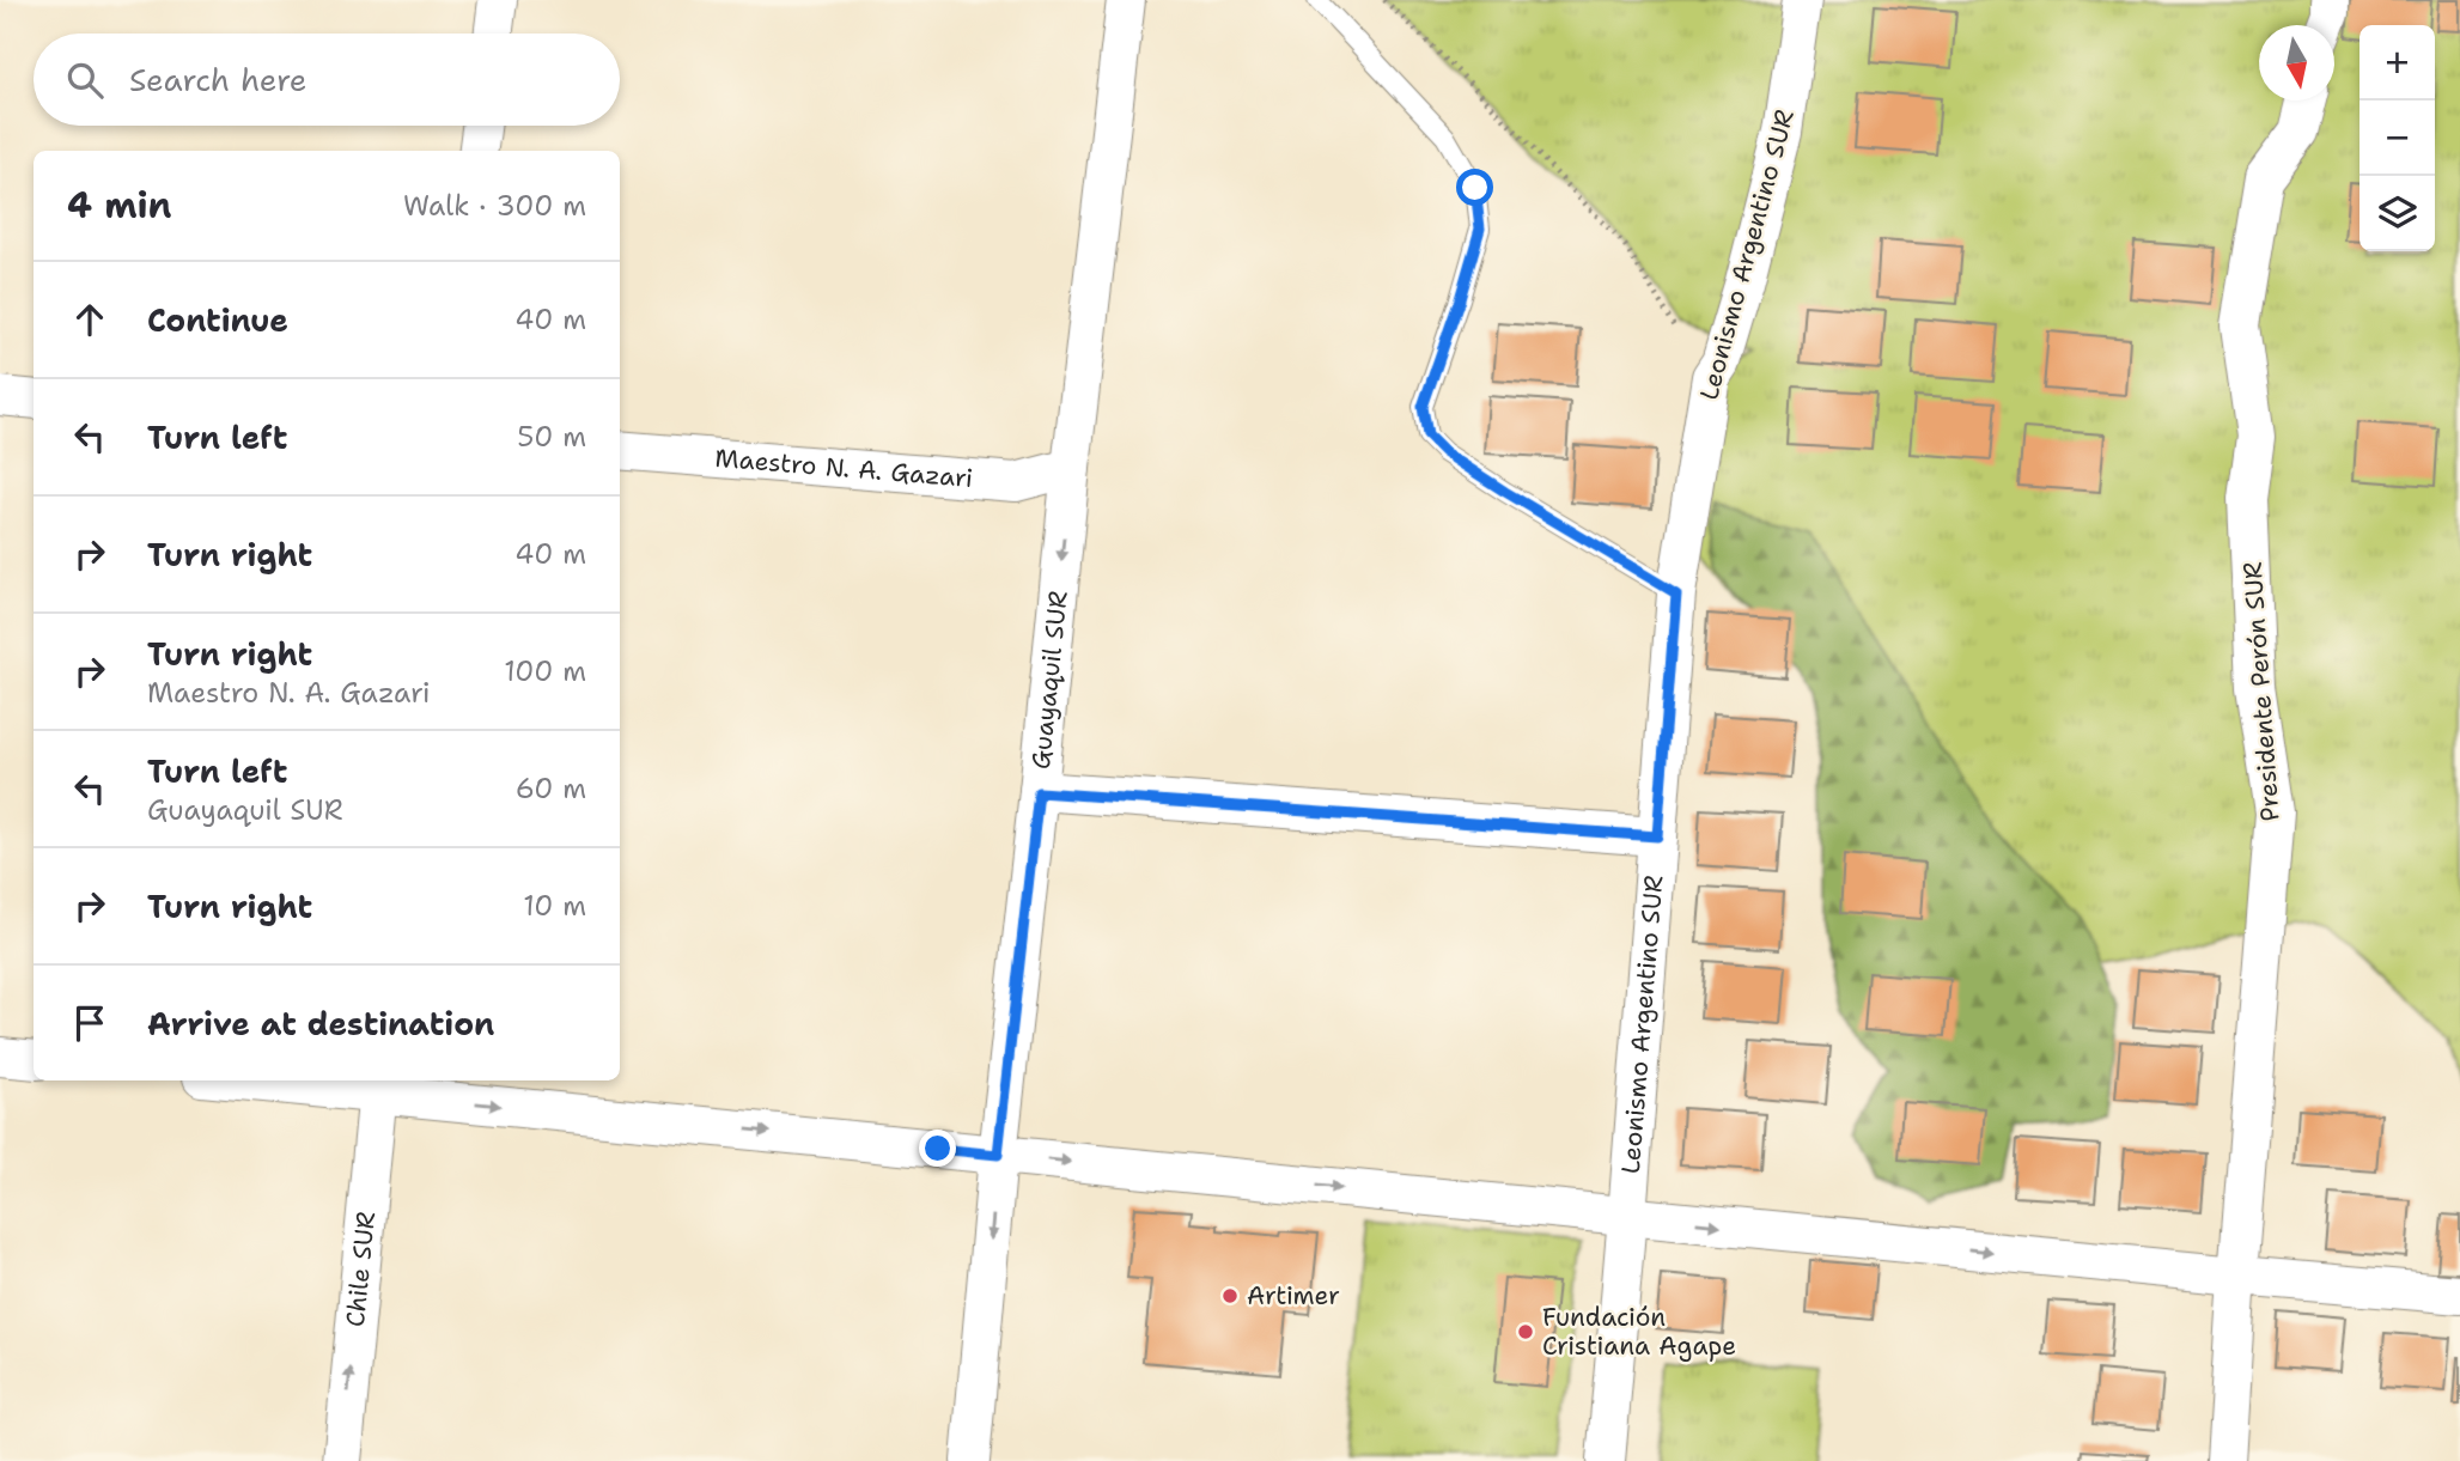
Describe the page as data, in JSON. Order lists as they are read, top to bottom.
{
  "streets": {
    "street": [
      "Leonismo Argentino SUR",
      "Maestro N. A. Gazari",
      "Guayaquil SUR",
      "Presidente Perón SUR",
      "Chile SUR"
    ]
  },
  "crossings": [
    ["Maestro N. A. Gazari", "Guayaquil SUR"]
  ],
  "one_way": ["Guayaquil SUR", "Chile SUR"],
  "places": ["Artimer", "Fundación Cristiana Agape"],
  "north": "bottom",
  "page": {
    "map_buttons": ["+", "−"],
    "search": "Search here",
    "heading": ["4 min", "Walk · 300 m"],
    "list": [
      ["Continue", "40 m"],
      ["Turn left", "50 m"],
      ["Turn right", "40 m"],
      ["Turn right", "Maestro N. A. Gazari", "100 m"],
      ["Turn left", "Guayaquil SUR", "60 m"],
      ["Turn right", "10 m"],
      "Arrive at destination"
    ]
  }
}
